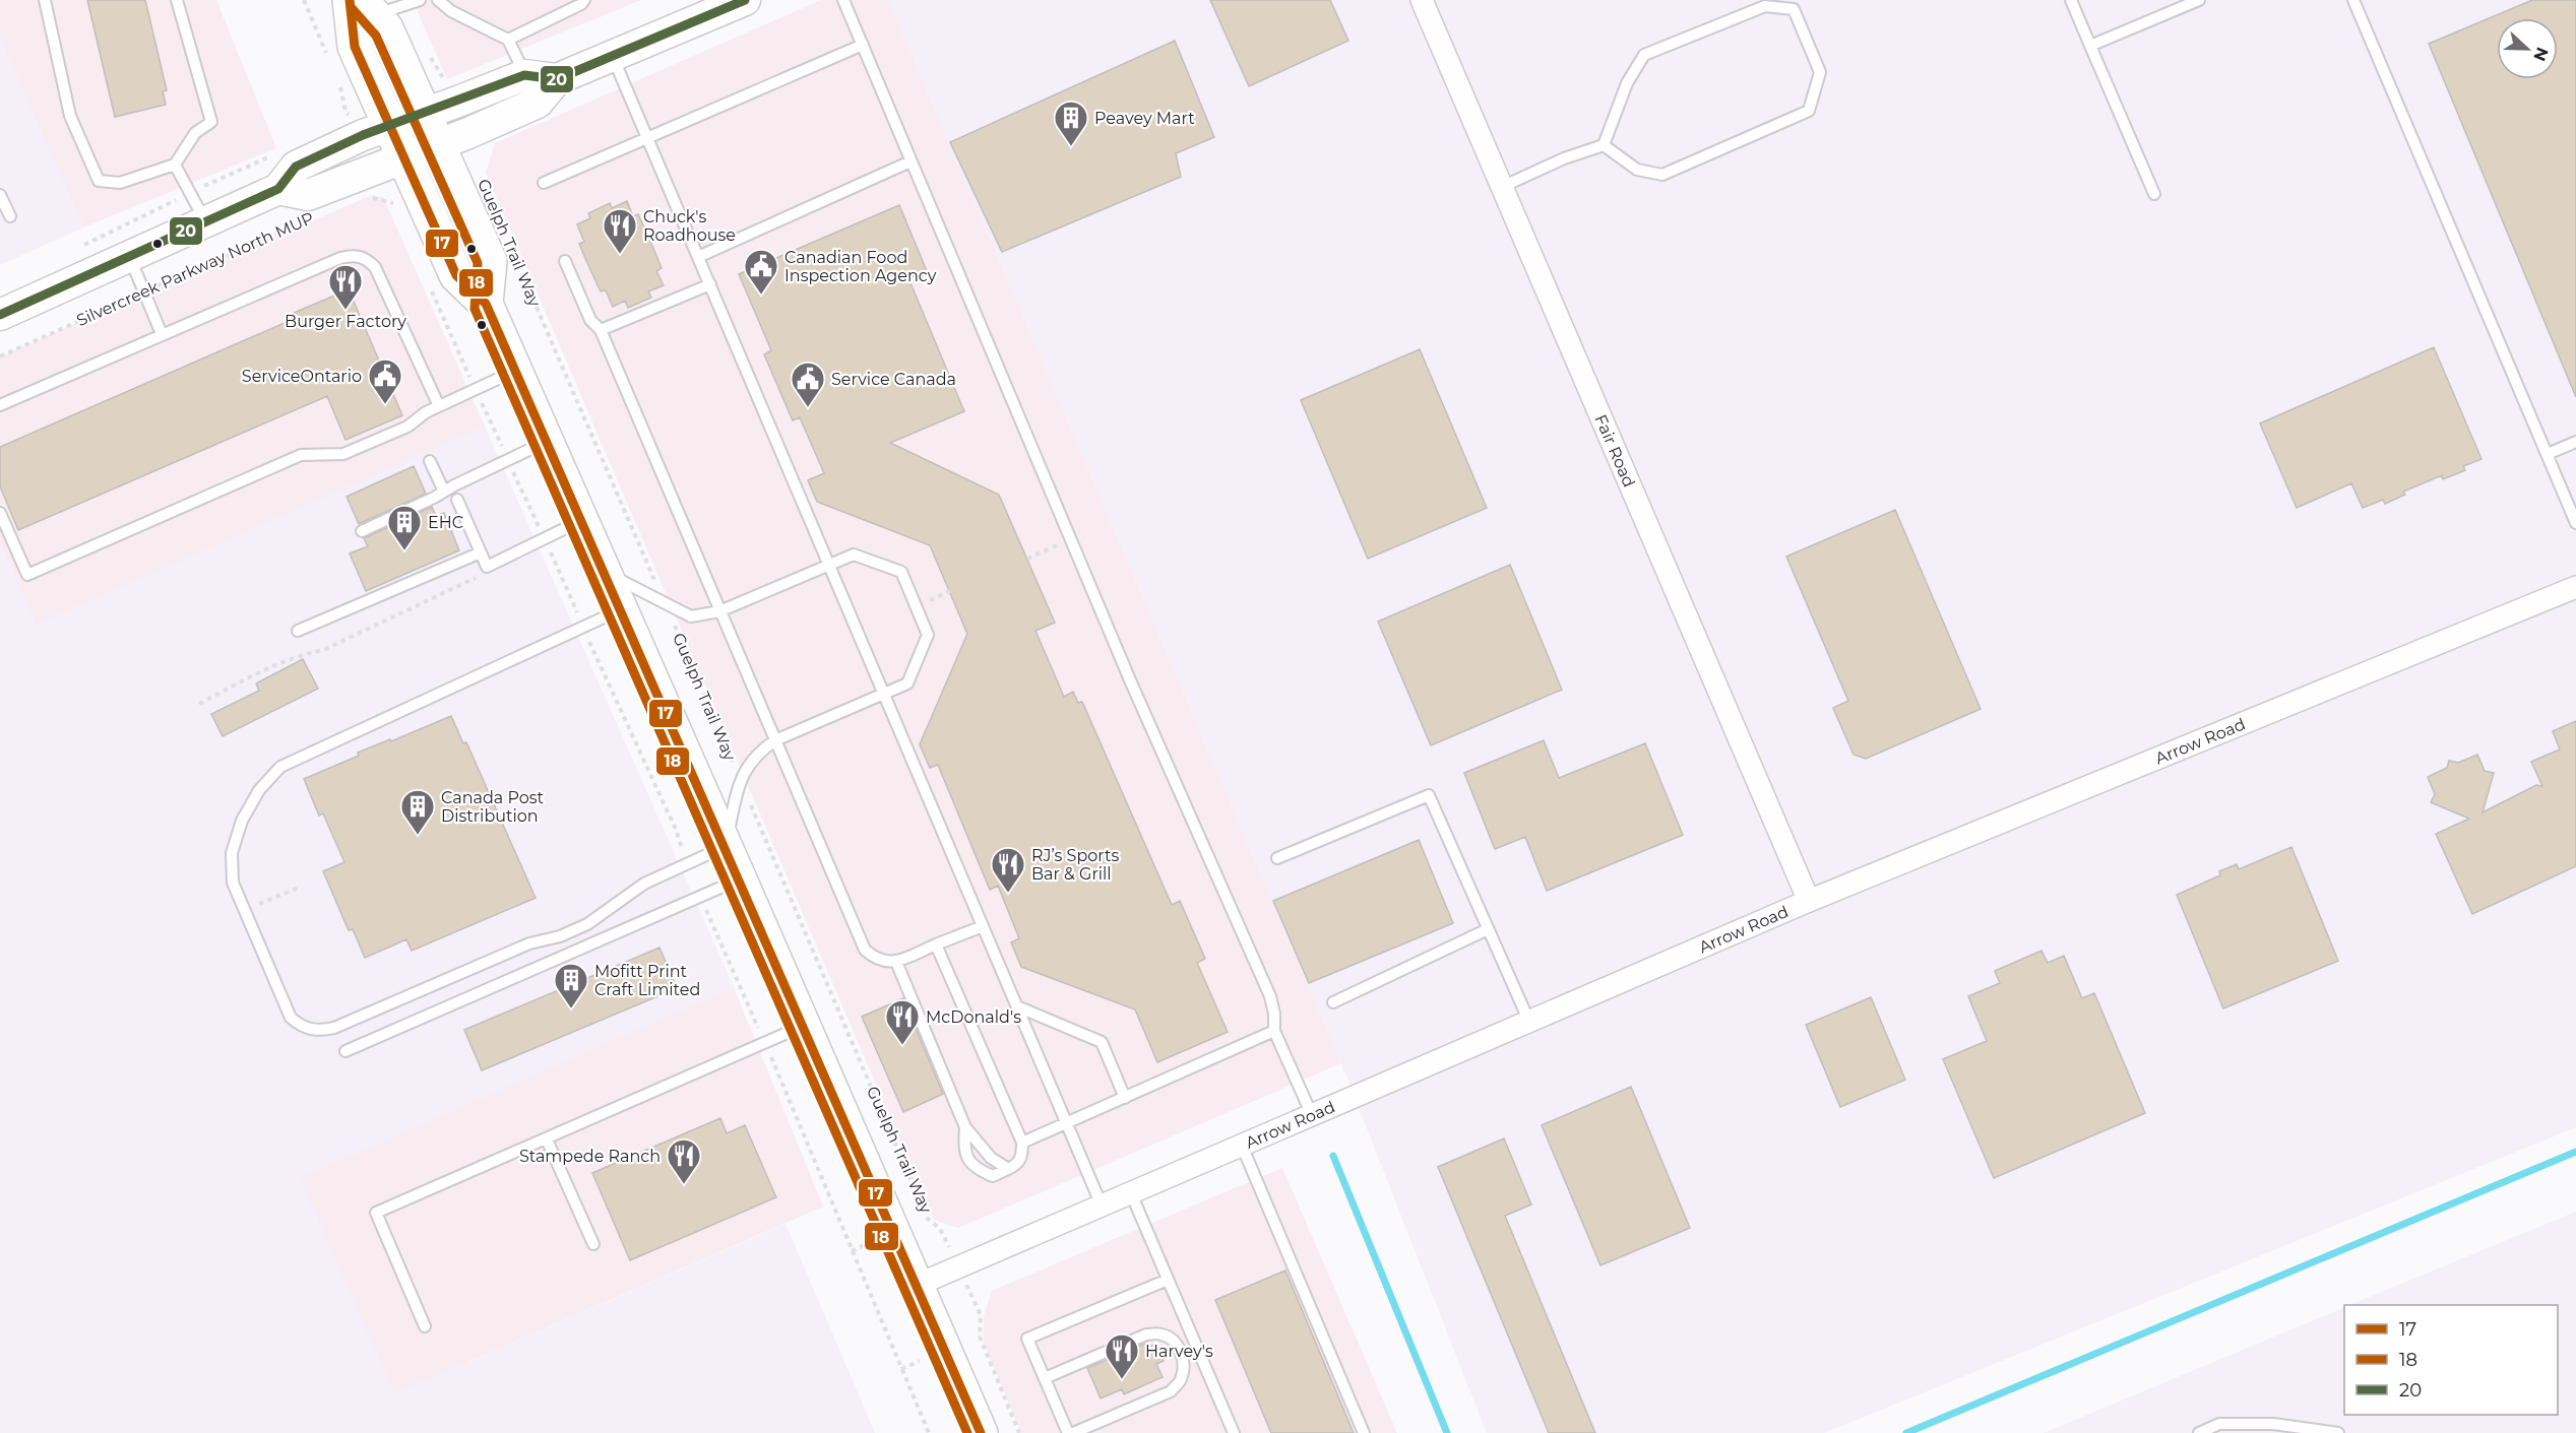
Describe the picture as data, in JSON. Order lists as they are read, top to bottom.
{
  "streets": {
    "street": ["Fair Road", "Arrow Road"],
    "path": ["Guelph Trail Way", "Silvercreek Parkway North MUP"]
  },
  "crossings": [
    ["Fair Road", "Arrow Road"]
  ],
  "places": {
    "building": [
      "Peavey Mart",
      "EHC",
      "Canada Post Distribution",
      "Mofitt Print Craft Limited"
    ],
    "restaurant": [
      "Chuck's Roadhouse",
      "Burger Factory",
      "RJ’s Sports Bar & Grill",
      "McDonald's",
      "Stampede Ranch",
      "Harvey's"
    ],
    "public building": ["Canadian Food Inspection Agency", "ServiceOntario", "Service Canada"]
  },
  "lines": ["transit line 17", "transit line 20", "transit line 18"],
  "legend": ["17", "18", "20"],
  "north": "right"
}
